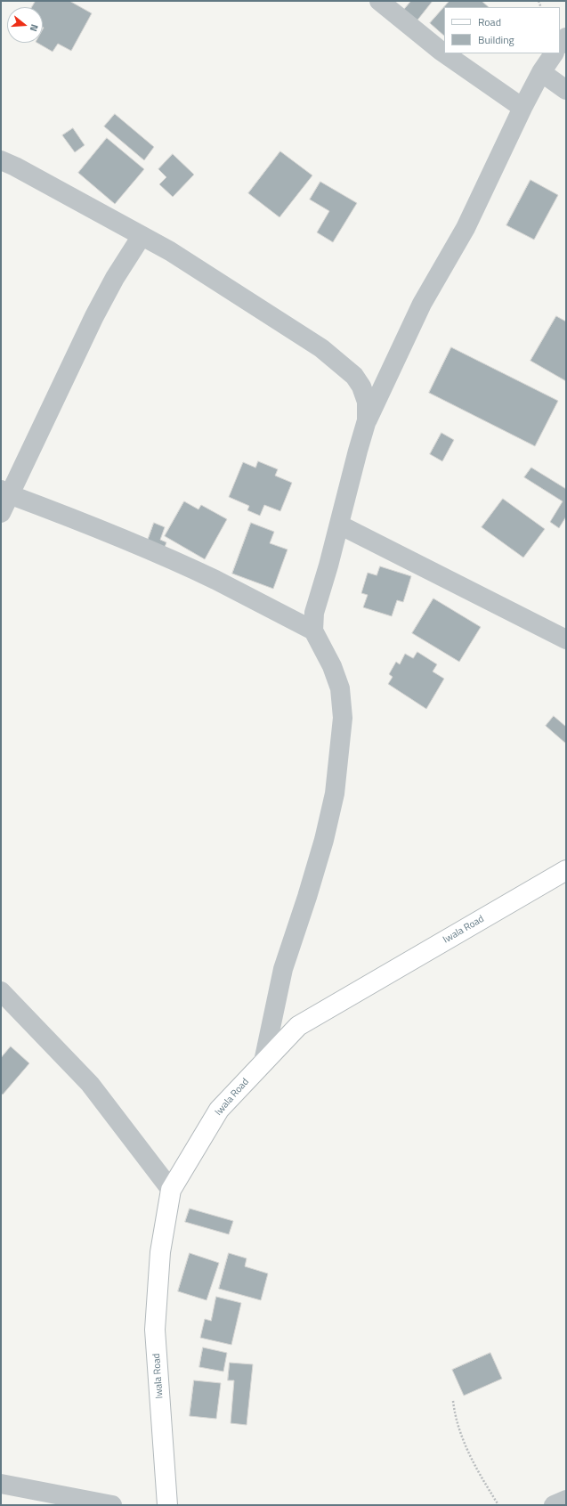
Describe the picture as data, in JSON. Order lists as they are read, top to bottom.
{
  "streets": {
    "street": ["Iwala Road"]
  },
  "legend": ["Road", "Building"],
  "north": "right"
}
